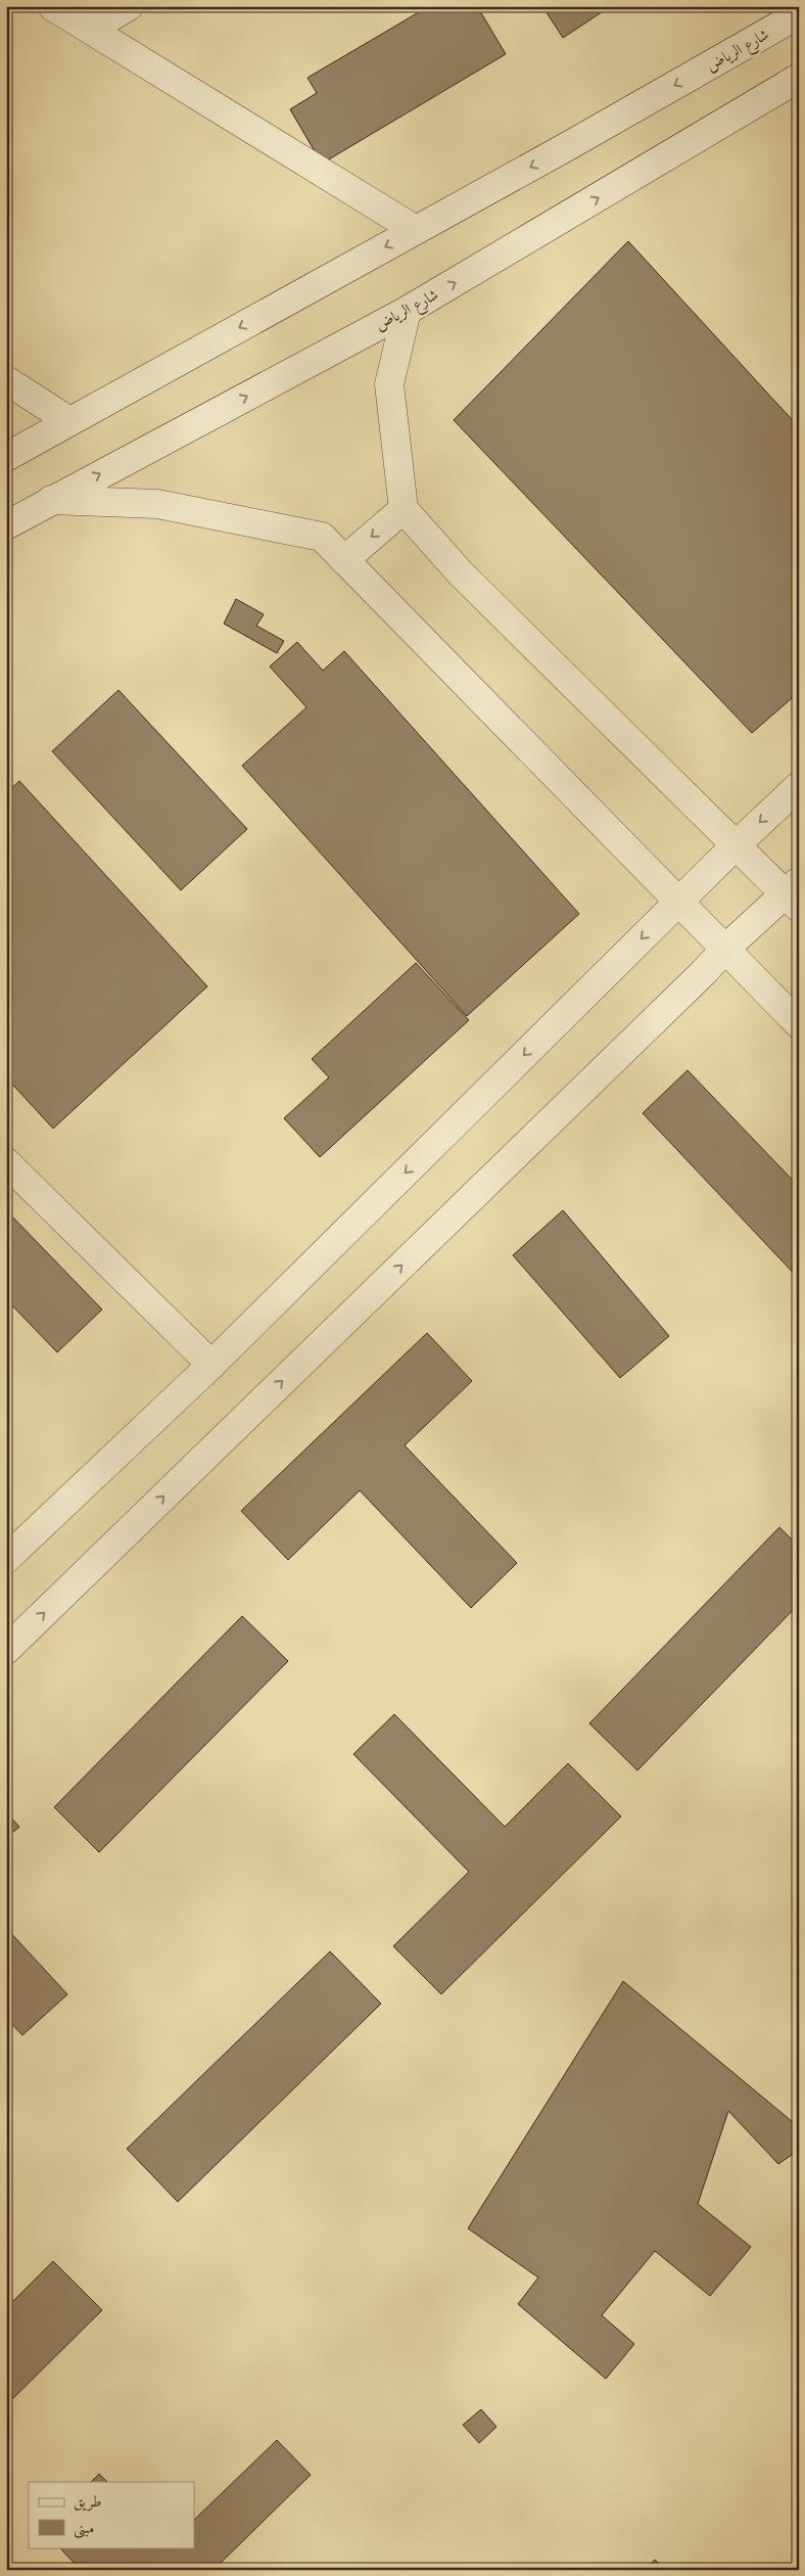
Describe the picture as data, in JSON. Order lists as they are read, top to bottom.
{
  "streets": {
    "street": ["شارع الرياض"]
  },
  "legend": ["طريق", "مبنى"]
}
